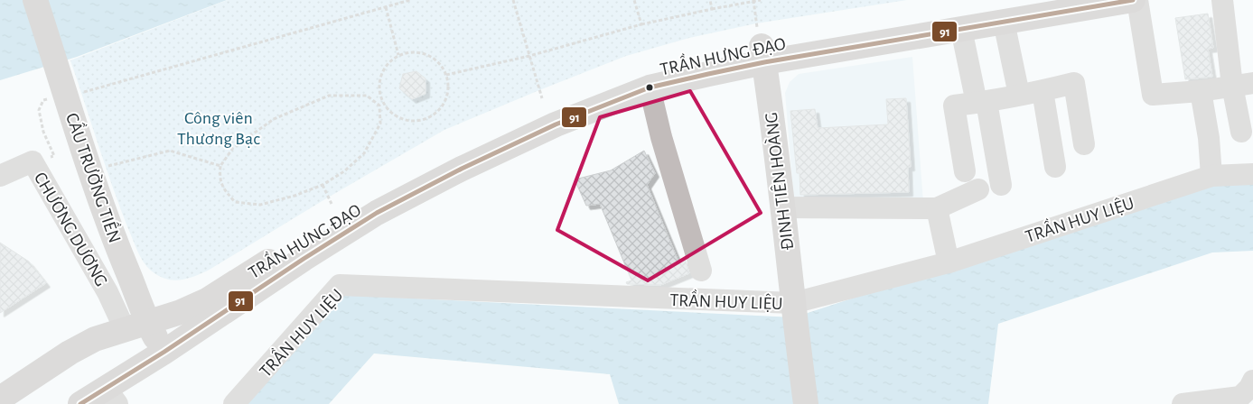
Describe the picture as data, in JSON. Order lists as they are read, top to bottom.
{
  "streets": {
    "main road": ["TRẦN HƯNG ĐẠO", "CẦU TRƯỜNG TIỀN", "ĐINH TIÊN HOÀNG"],
    "street": ["TRẦN HUY LIỆU", "CHƯƠNG DƯƠNG"]
  },
  "crossings": [
    ["TRẦN HƯNG ĐẠO", "CẦU TRƯỜNG TIỀN"],
    ["TRẦN HƯNG ĐẠO", "ĐINH TIÊN HOÀNG"],
    ["TRẦN HƯNG ĐẠO", "CHƯƠNG DƯƠNG"],
    ["CẦU TRƯỜNG TIỀN", "CHƯƠNG DƯƠNG"],
    ["ĐINH TIÊN HOÀNG", "TRẦN HUY LIỆU"]
  ],
  "parks": ["Công viên Thương Bạc"],
  "lines": ["transit line 91"]
}
